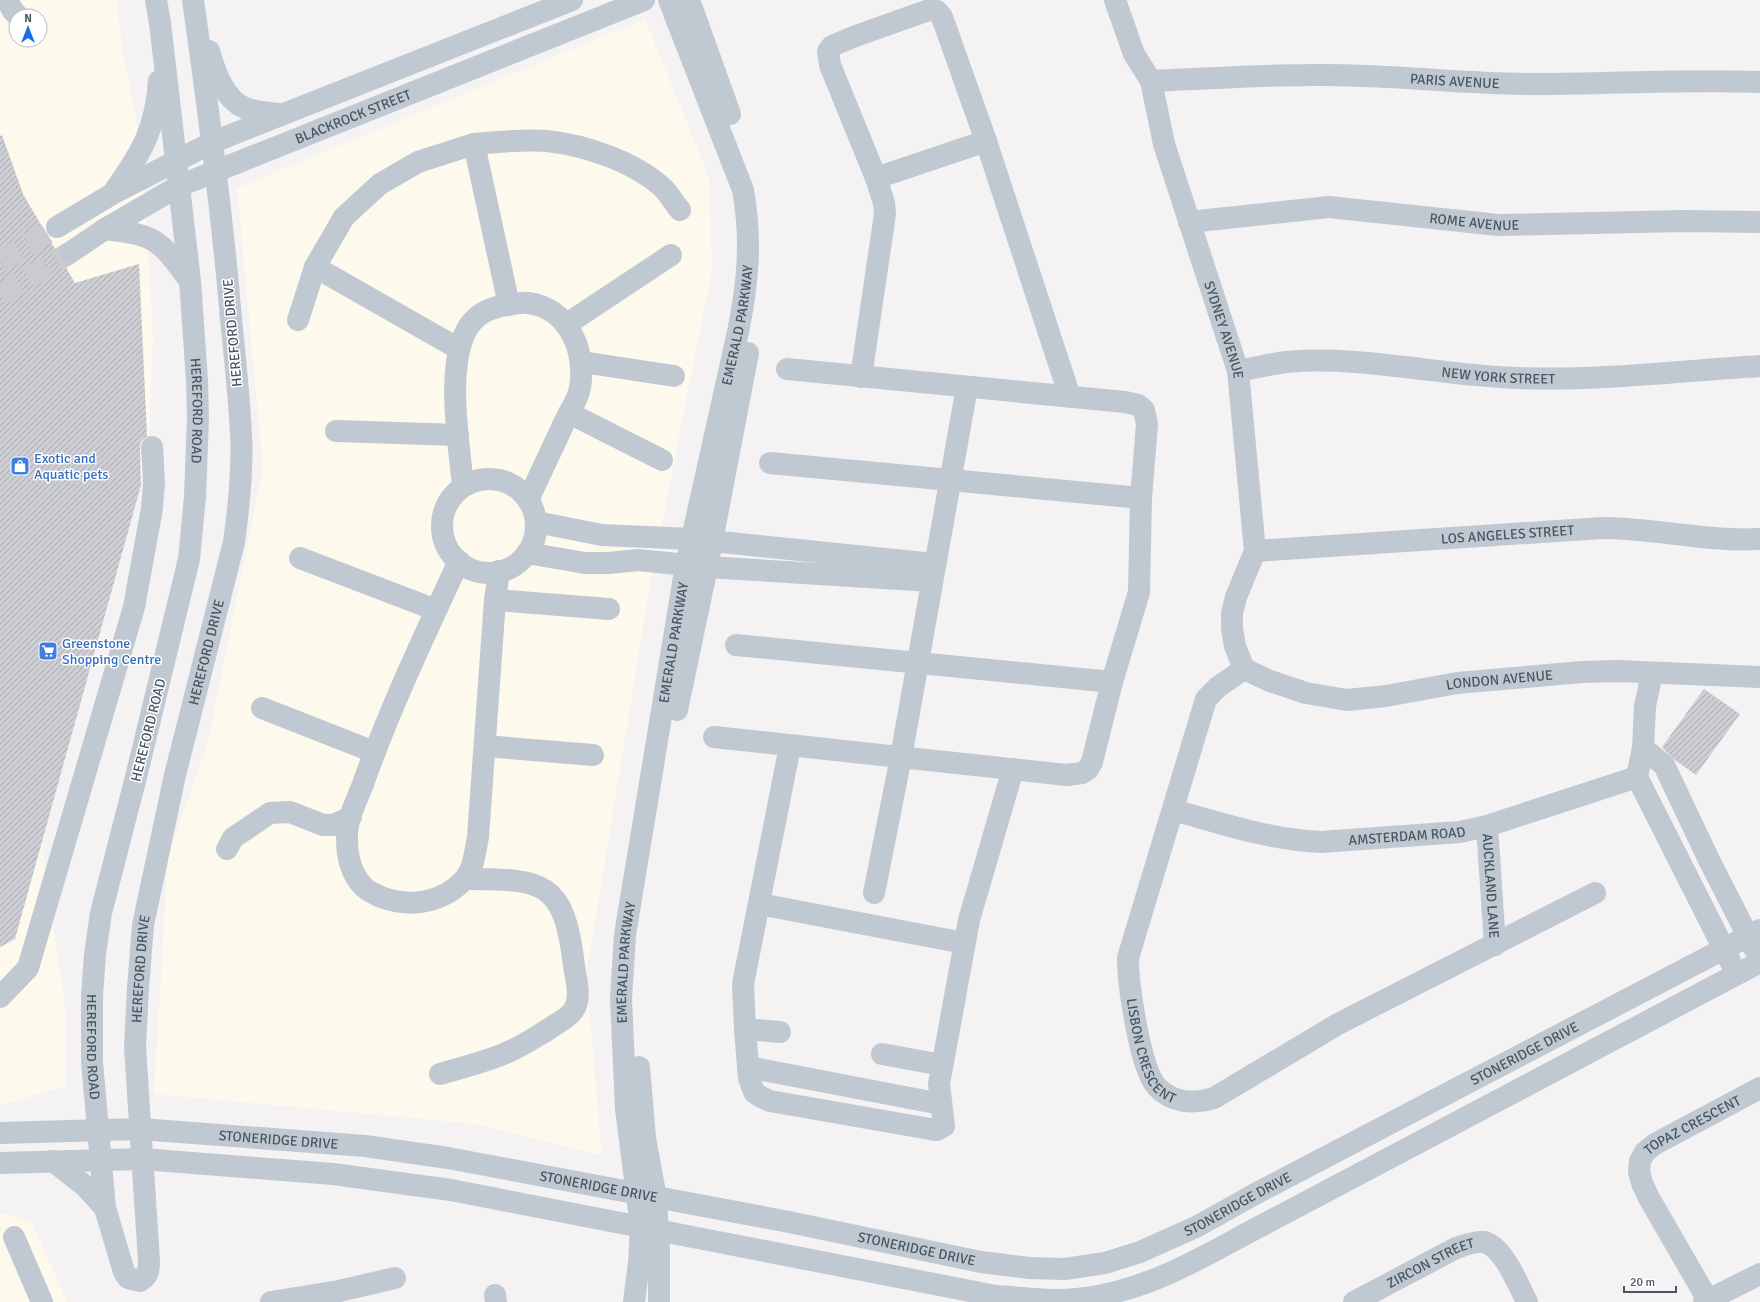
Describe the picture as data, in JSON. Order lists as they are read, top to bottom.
{
  "streets": {
    "street": [
      "PARIS AVENUE",
      "BLACKROCK STREET",
      "ROME AVENUE",
      "EMERALD PARKWAY",
      "SYDNEY AVENUE",
      "HEREFORD DRIVE",
      "NEW YORK STREET",
      "HEREFORD ROAD",
      "LOS ANGELES STREET",
      "LONDON AVENUE",
      "AMSTERDAM ROAD",
      "AUCKLAND LANE",
      "LISBON CRESCENT",
      "STONERIDGE DRIVE",
      "TOPAZ CRESCENT",
      "ZIRCON STREET"
    ]
  },
  "crossings": [
    ["PARIS AVENUE", "SYDNEY AVENUE"],
    ["BLACKROCK STREET", "HEREFORD DRIVE"],
    ["BLACKROCK STREET", "HEREFORD ROAD"],
    ["ROME AVENUE", "SYDNEY AVENUE"],
    ["EMERALD PARKWAY", "STONERIDGE DRIVE"],
    ["SYDNEY AVENUE", "NEW YORK STREET"],
    ["SYDNEY AVENUE", "LOS ANGELES STREET"],
    ["SYDNEY AVENUE", "LONDON AVENUE"],
    ["SYDNEY AVENUE", "LISBON CRESCENT"],
    ["HEREFORD DRIVE", "HEREFORD ROAD"],
    ["HEREFORD DRIVE", "STONERIDGE DRIVE"],
    ["HEREFORD ROAD", "STONERIDGE DRIVE"],
    ["LONDON AVENUE", "LISBON CRESCENT"],
    ["AMSTERDAM ROAD", "AUCKLAND LANE"],
    ["AMSTERDAM ROAD", "LISBON CRESCENT"],
    ["AUCKLAND LANE", "LISBON CRESCENT"]
  ],
  "places": {
    "shop": ["Exotic and Aquatic pets"],
    "supermarket": ["Greenstone Shopping Centre"]
  },
  "scale_bar": "20 m",
  "north": "top"
}
